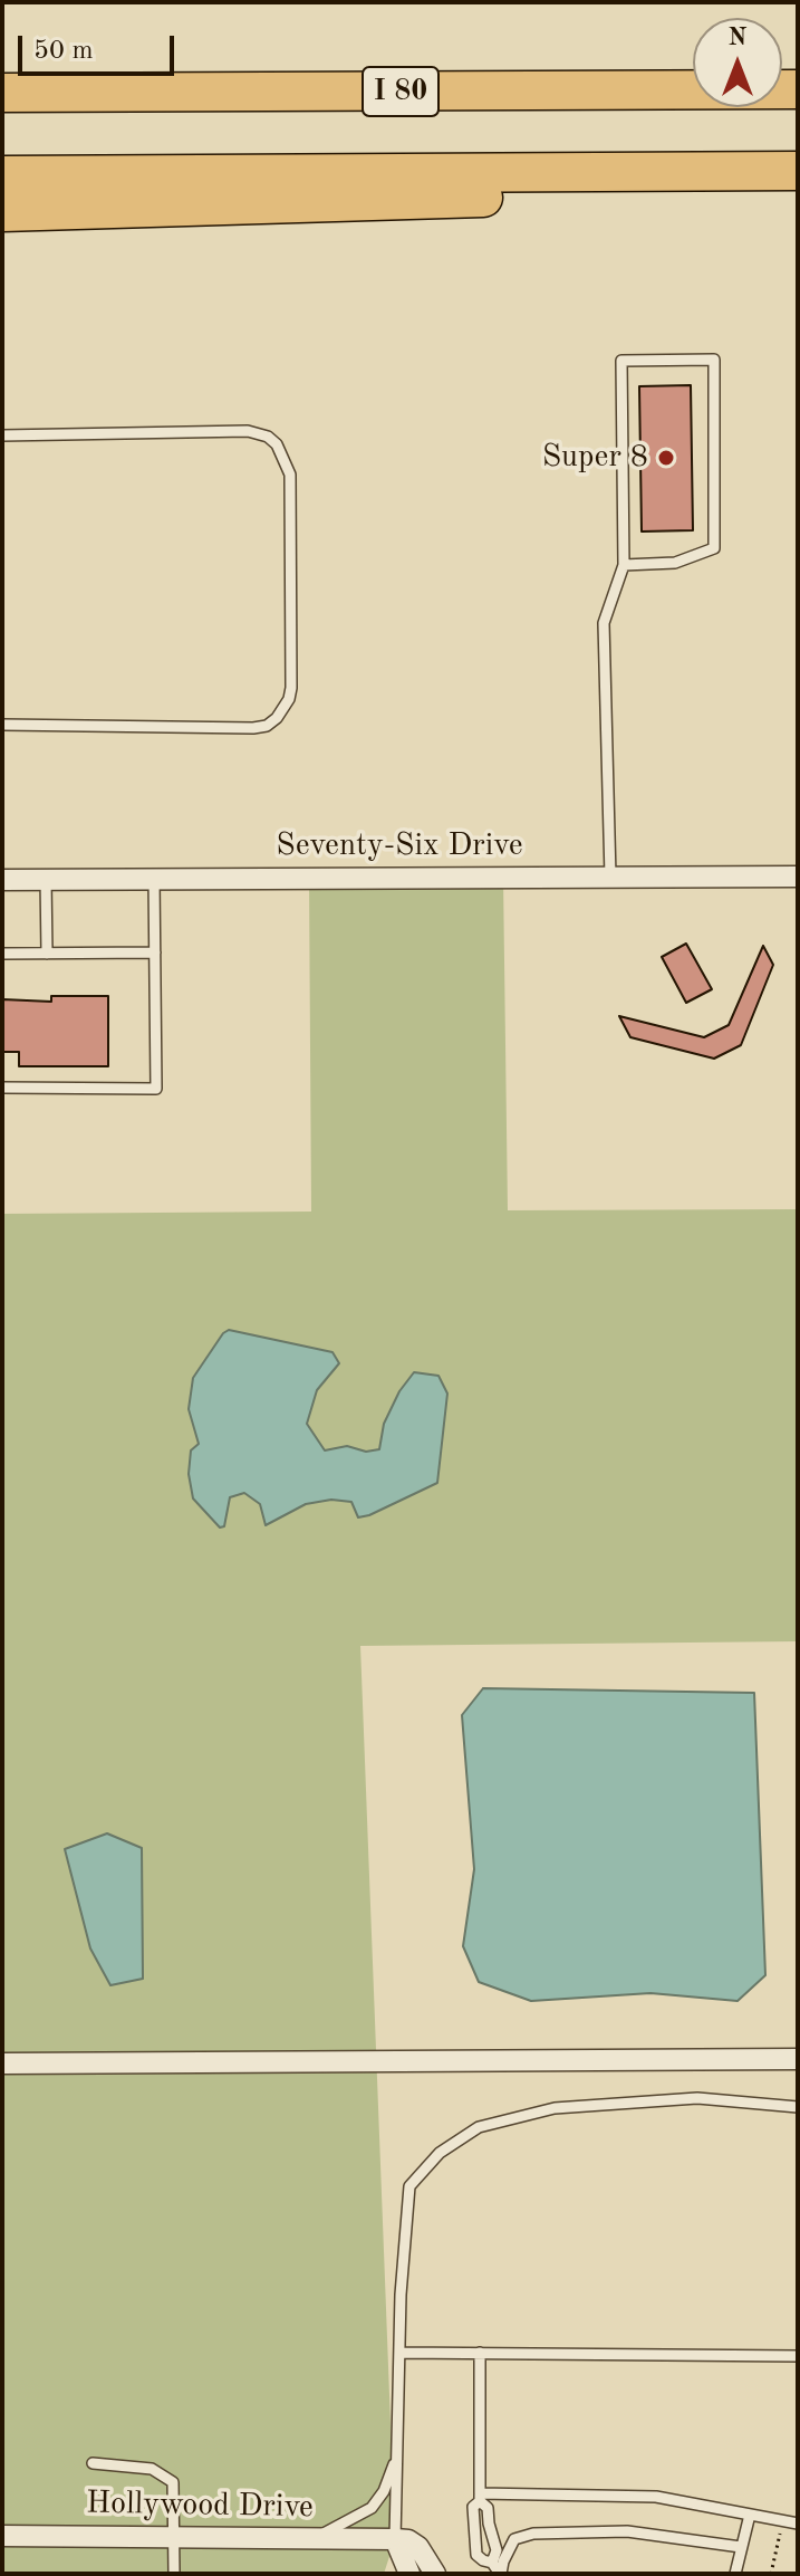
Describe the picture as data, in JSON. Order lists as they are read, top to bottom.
{
  "streets": {
    "highway": ["I 80"],
    "street": ["Seventy-Six Drive", "Hollywood Drive"]
  },
  "places": ["Super 8"],
  "scale_bar": "50 m",
  "north": "top"
}
